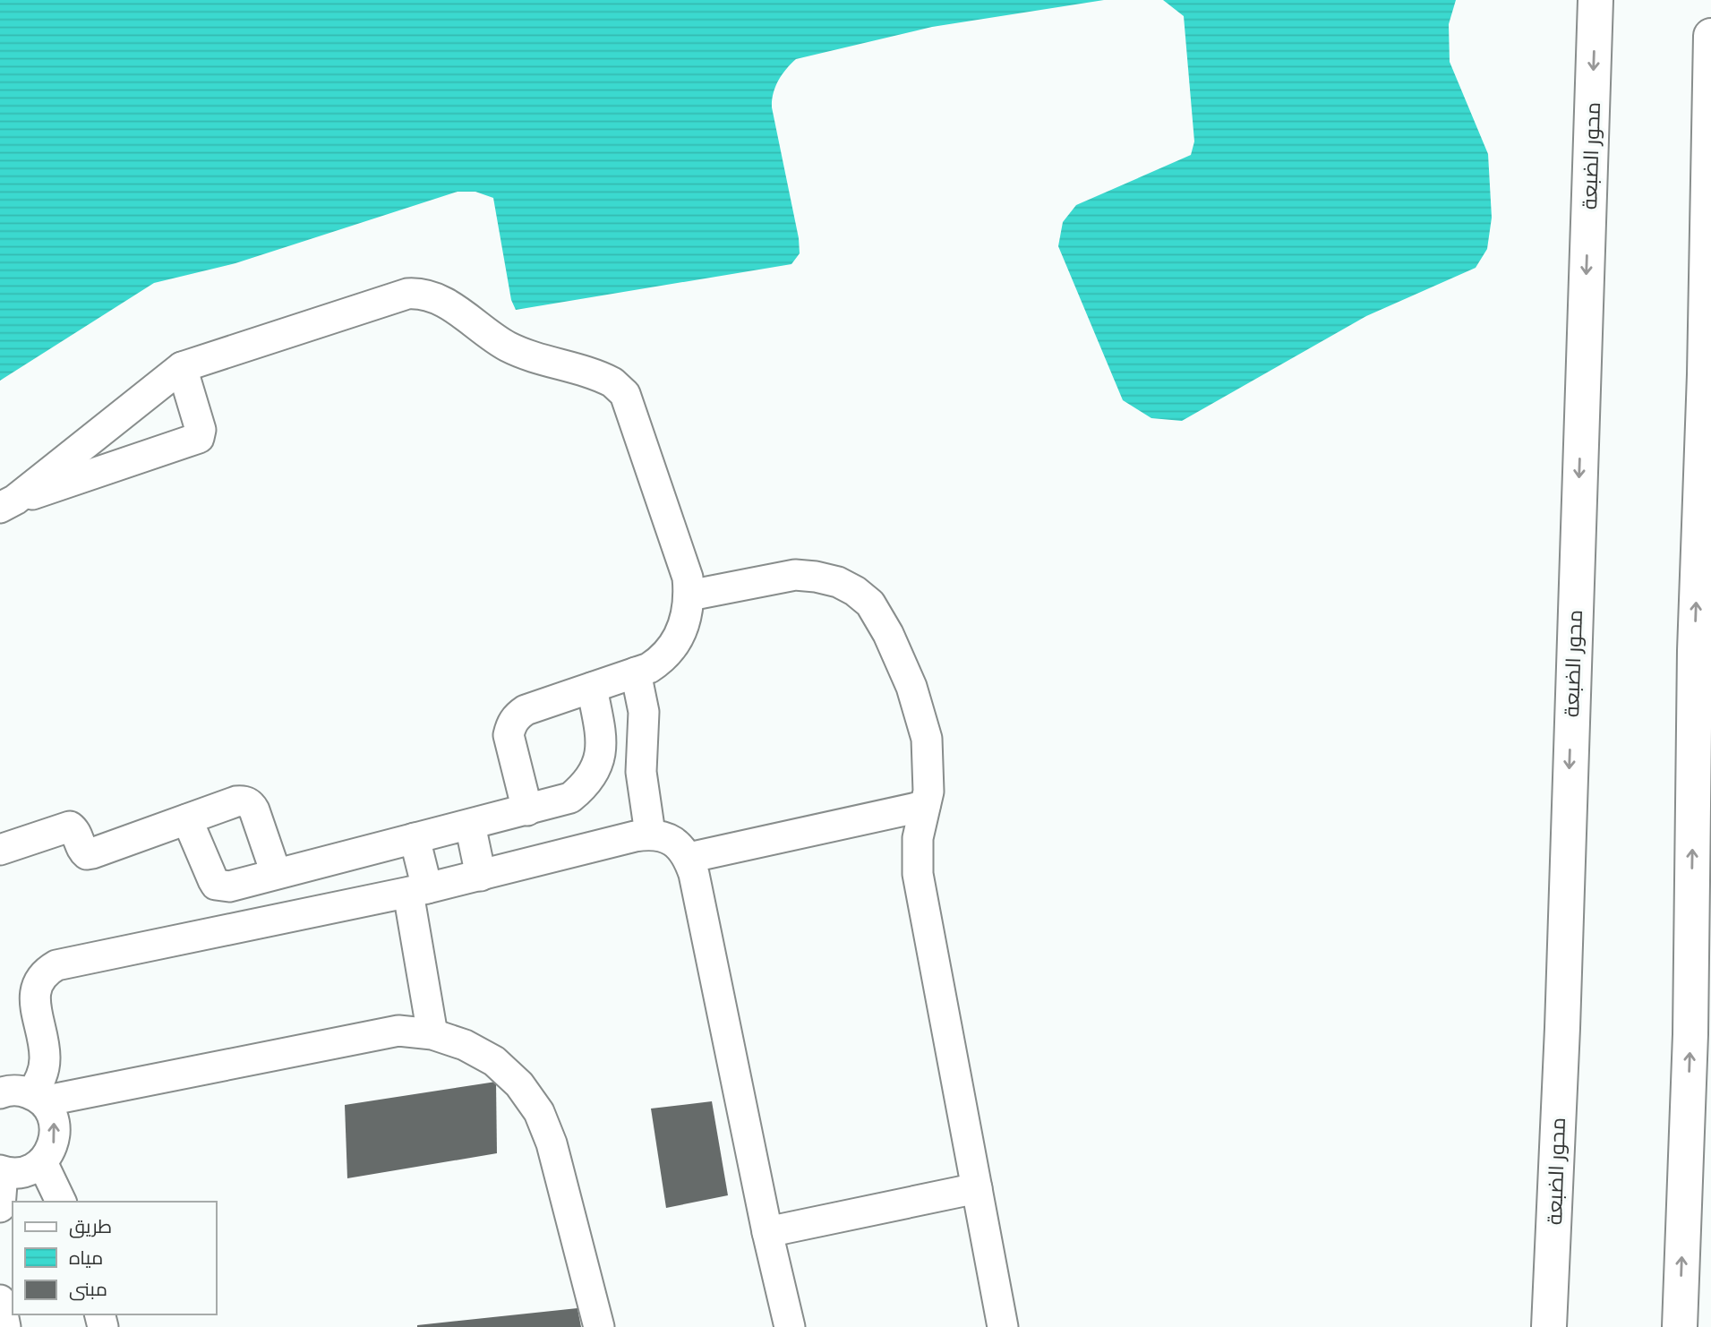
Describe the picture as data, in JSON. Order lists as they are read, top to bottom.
{
  "streets": {
    "highway": ["محور الضبعة"]
  },
  "legend": ["طريق", "مياه", "مبنى"]
}
